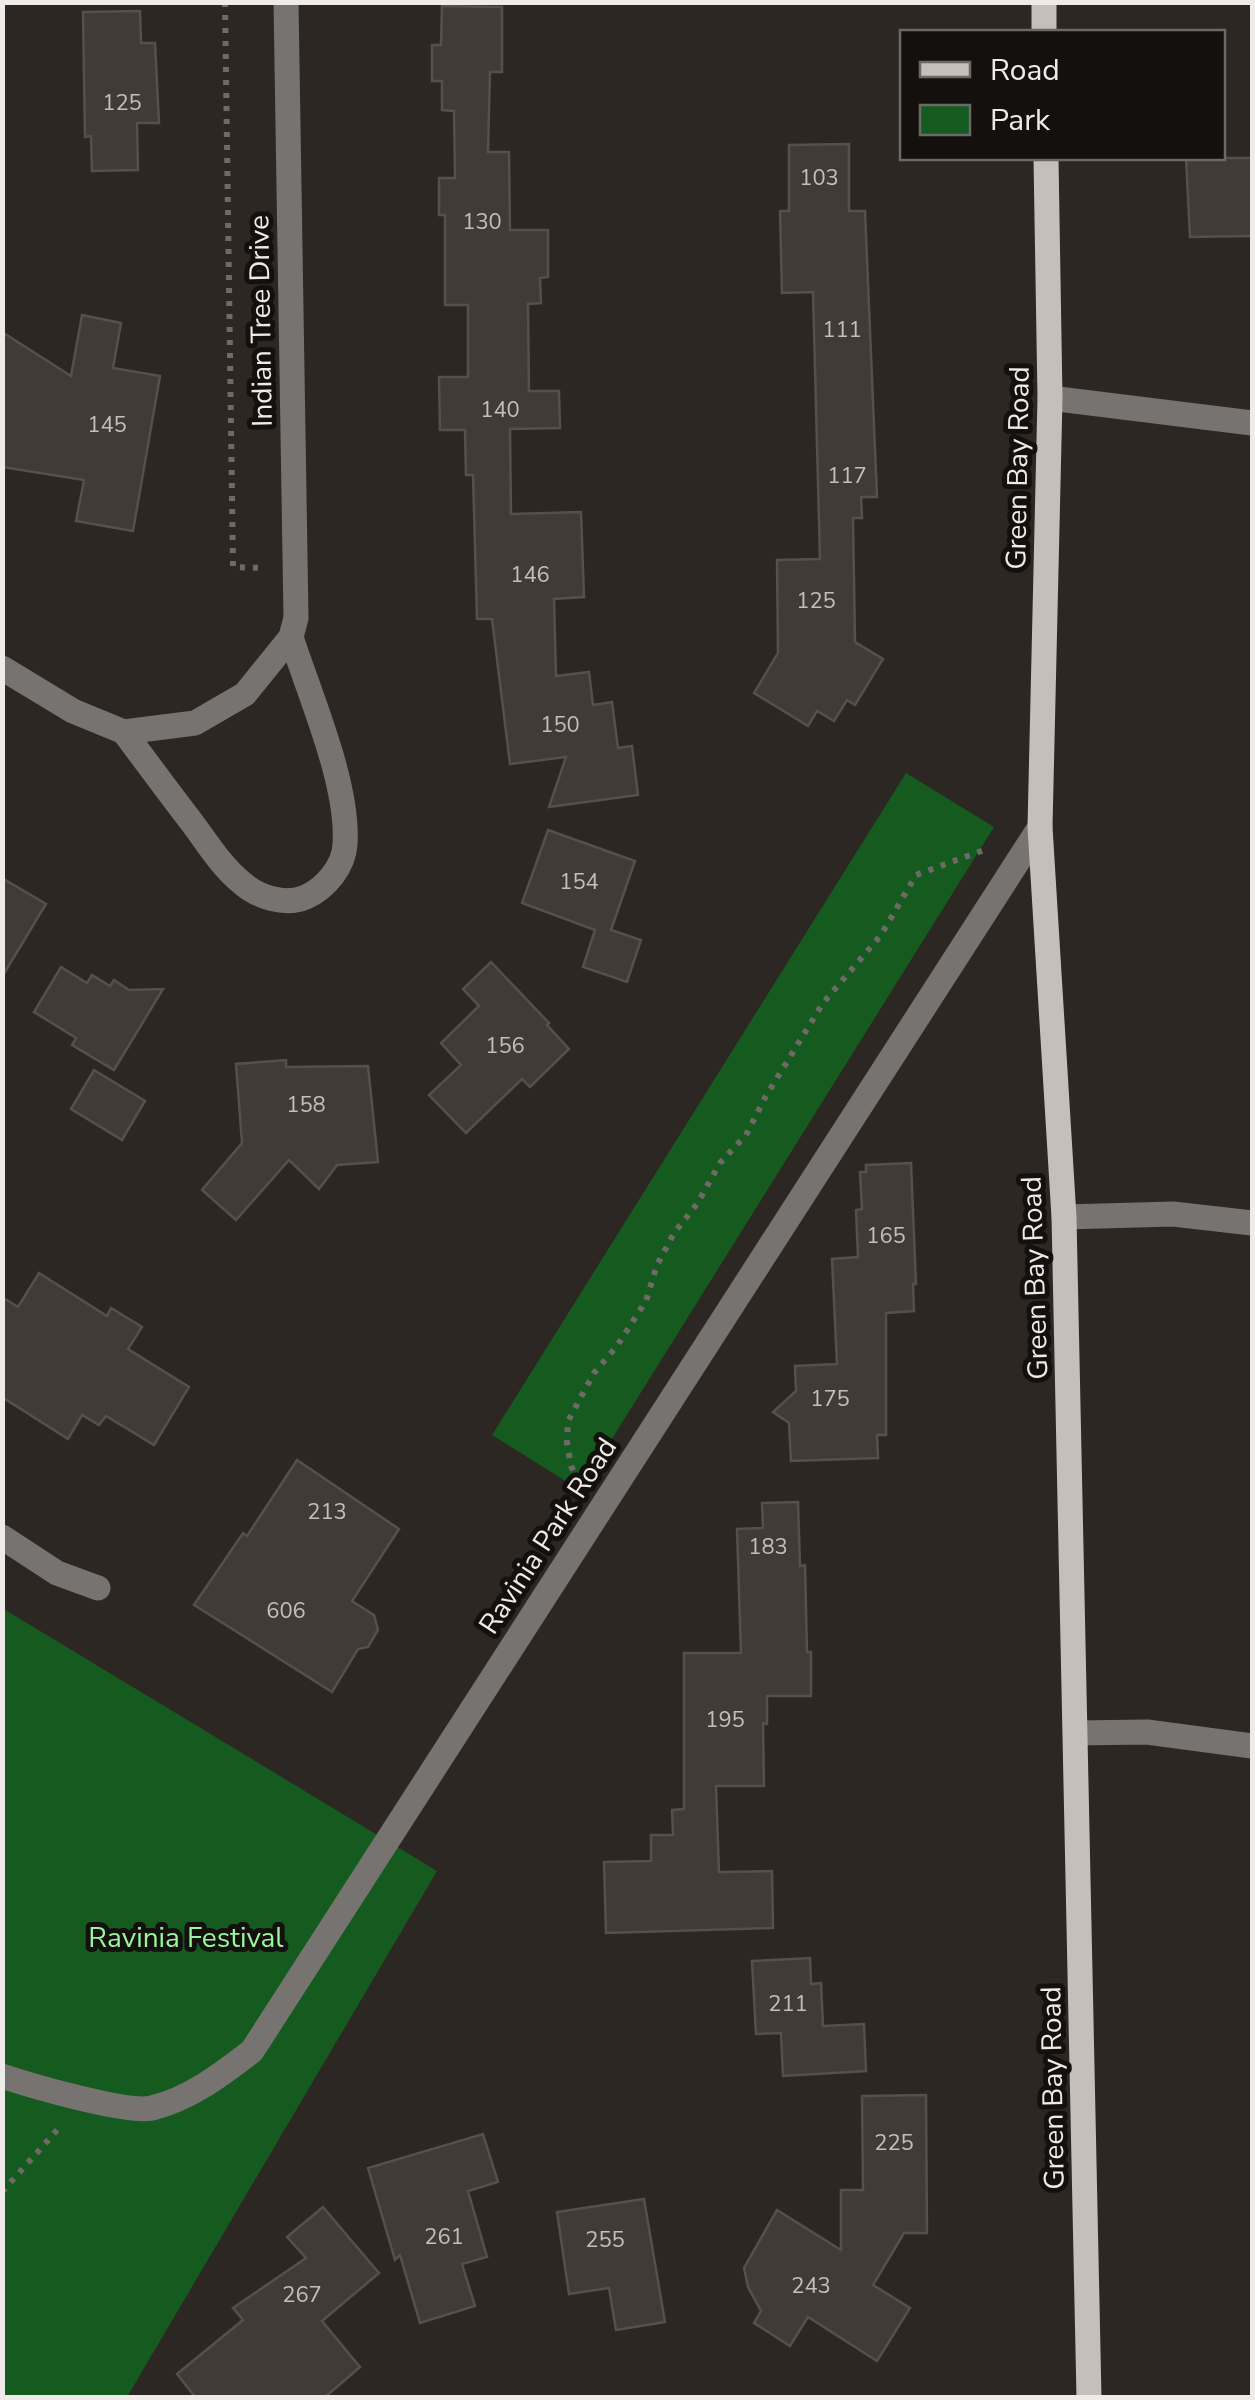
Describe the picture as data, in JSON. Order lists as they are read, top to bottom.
{
  "streets": {
    "main road": ["Green Bay Road"],
    "street": ["Indian Tree Drive", "Ravinia Park Road"]
  },
  "crossings": [
    ["Green Bay Road", "Ravinia Park Road"]
  ],
  "parks": ["Ravinia Festival"],
  "house_numbers": [
    "125",
    "103",
    "130",
    "111",
    "140",
    "145",
    "117",
    "146",
    "125",
    "150",
    "154",
    "156",
    "158",
    "165",
    "175",
    "213",
    "183",
    "606",
    "195",
    "211",
    "225",
    "261",
    "255",
    "243",
    "267"
  ],
  "legend": ["Road", "Park"]
}
